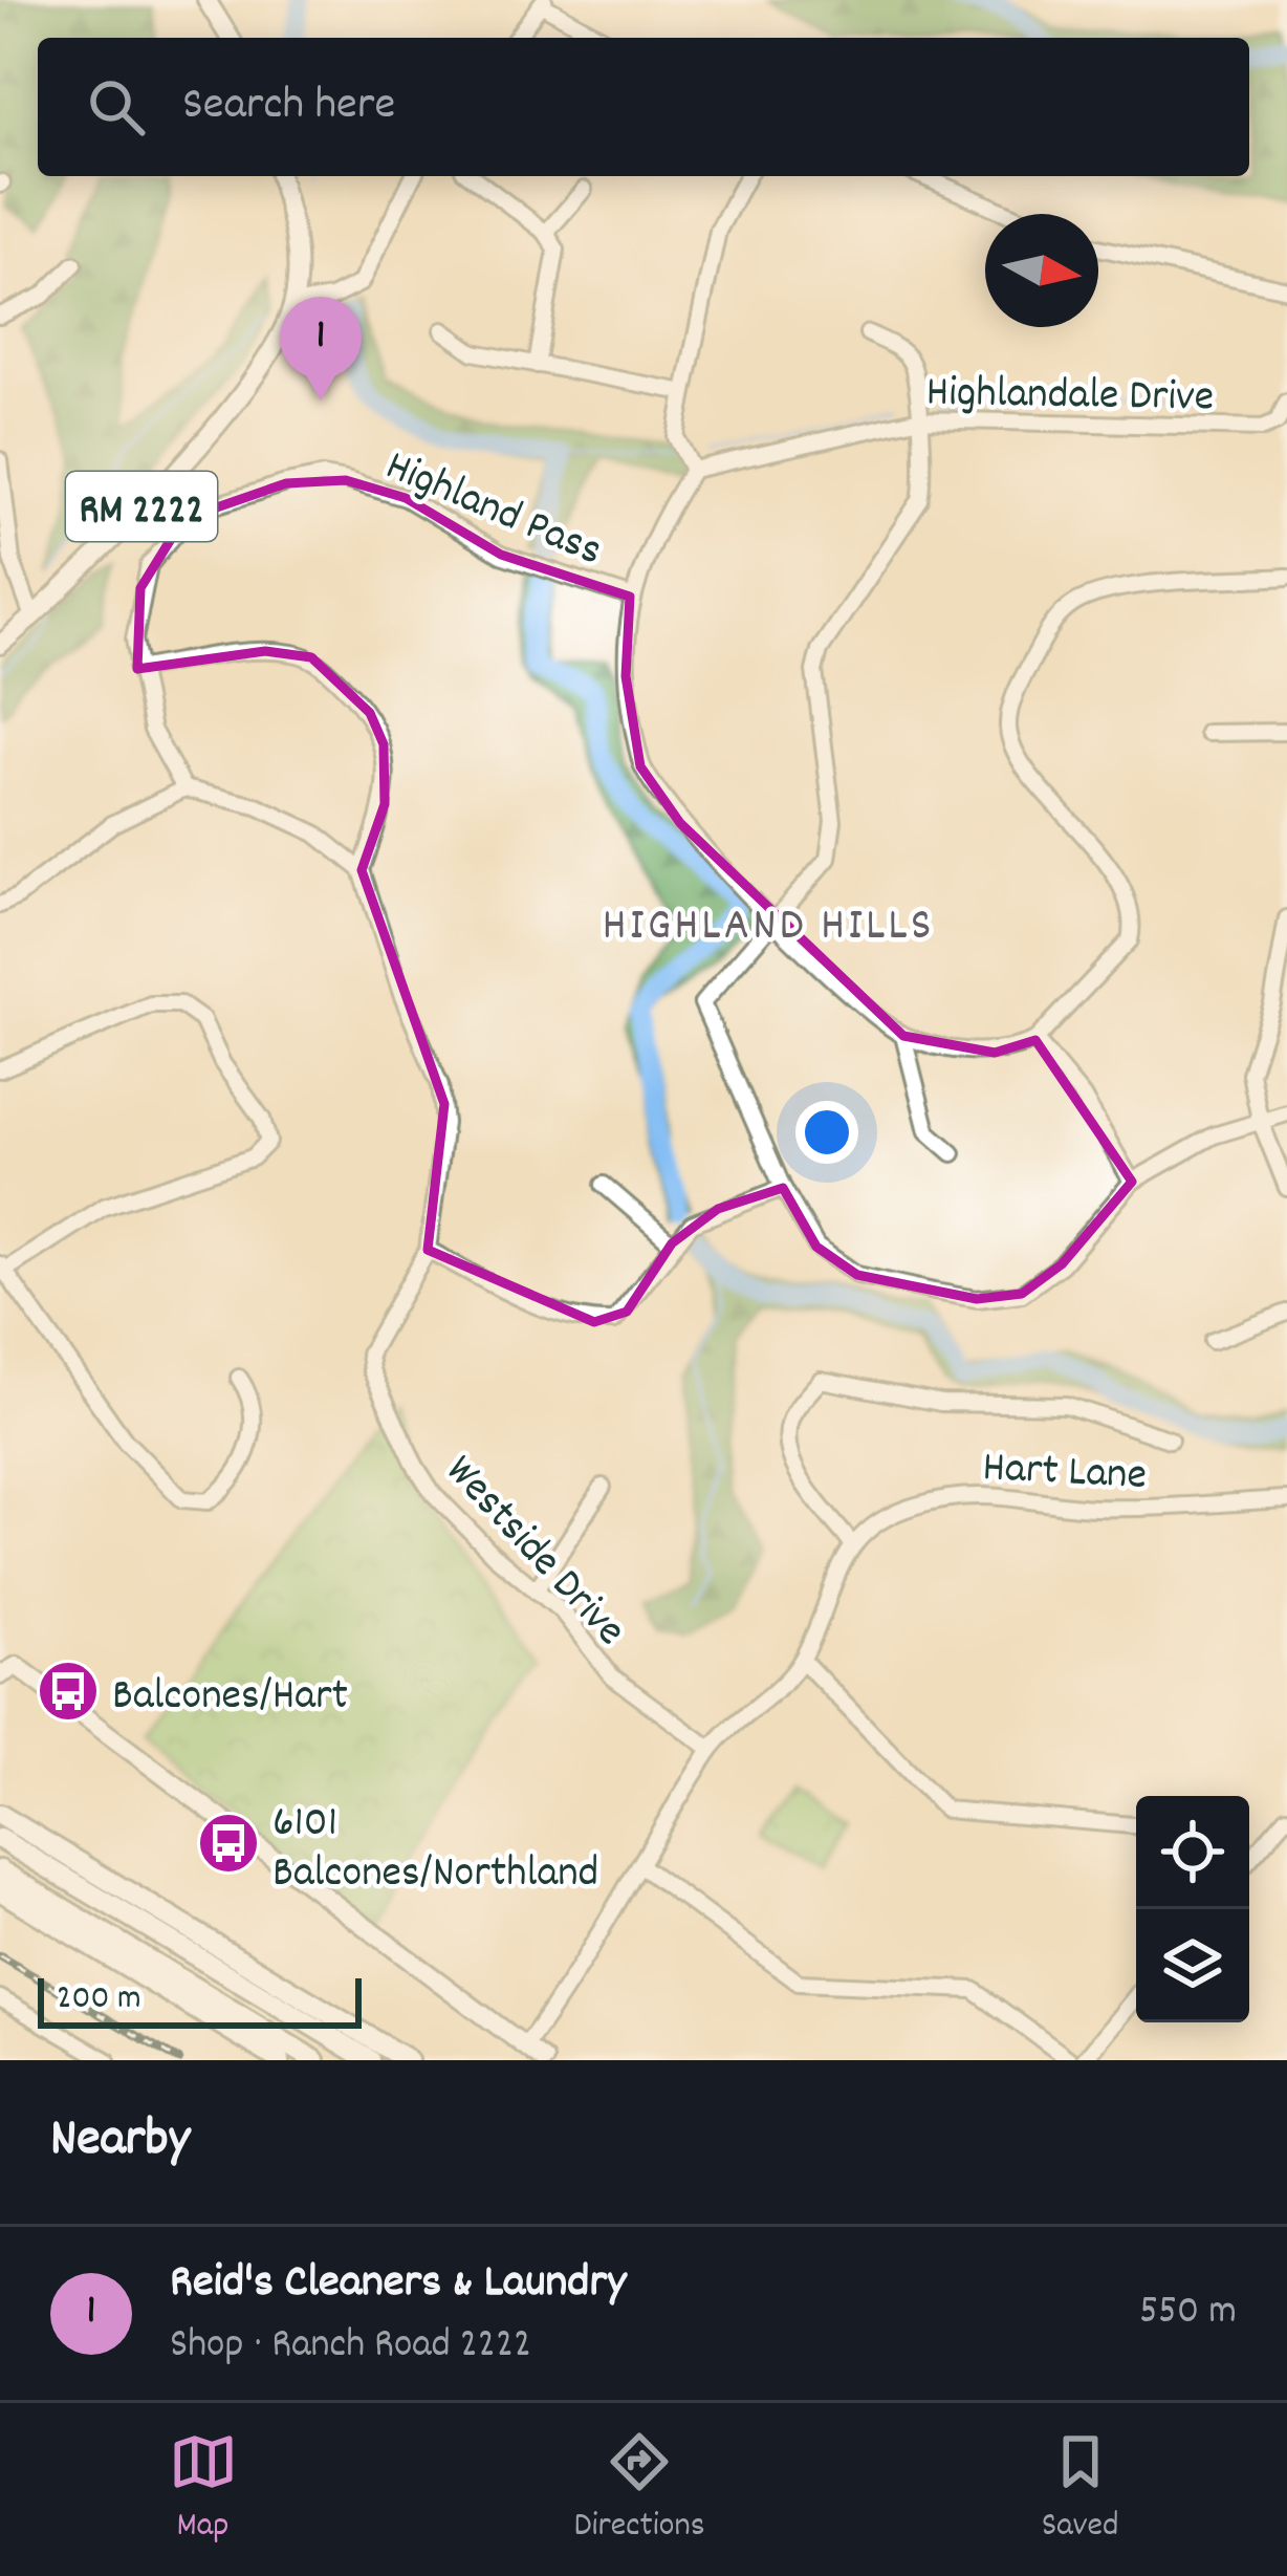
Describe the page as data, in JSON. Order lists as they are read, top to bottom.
{
  "streets": {
    "main road": ["RM 2222"],
    "street": [
      "Highlandale Drive",
      "Highland Pass",
      "Hart Lane",
      "Westside Drive"
    ]
  },
  "crossings": [
    ["Hart Lane", "Westside Drive"]
  ],
  "districts": ["HIGHLAND HILLS"],
  "places": {
    "bus stop": ["Balcones/Hart", "6101 Balcones/Northland"]
  },
  "scale_bar": "200 m",
  "north": "right",
  "page": {
    "search": "Search here",
    "pins": "1",
    "scale": "200 m",
    "heading": "Nearby",
    "list": [
      {
        "mark": "1",
        "name": "Reid's Cleaners & Laundry",
        "note": "Shop · Ranch Road 2222",
        "value": "550 m"
      }
    ],
    "nav": ["Map", "Directions", "Saved"]
  }
}
